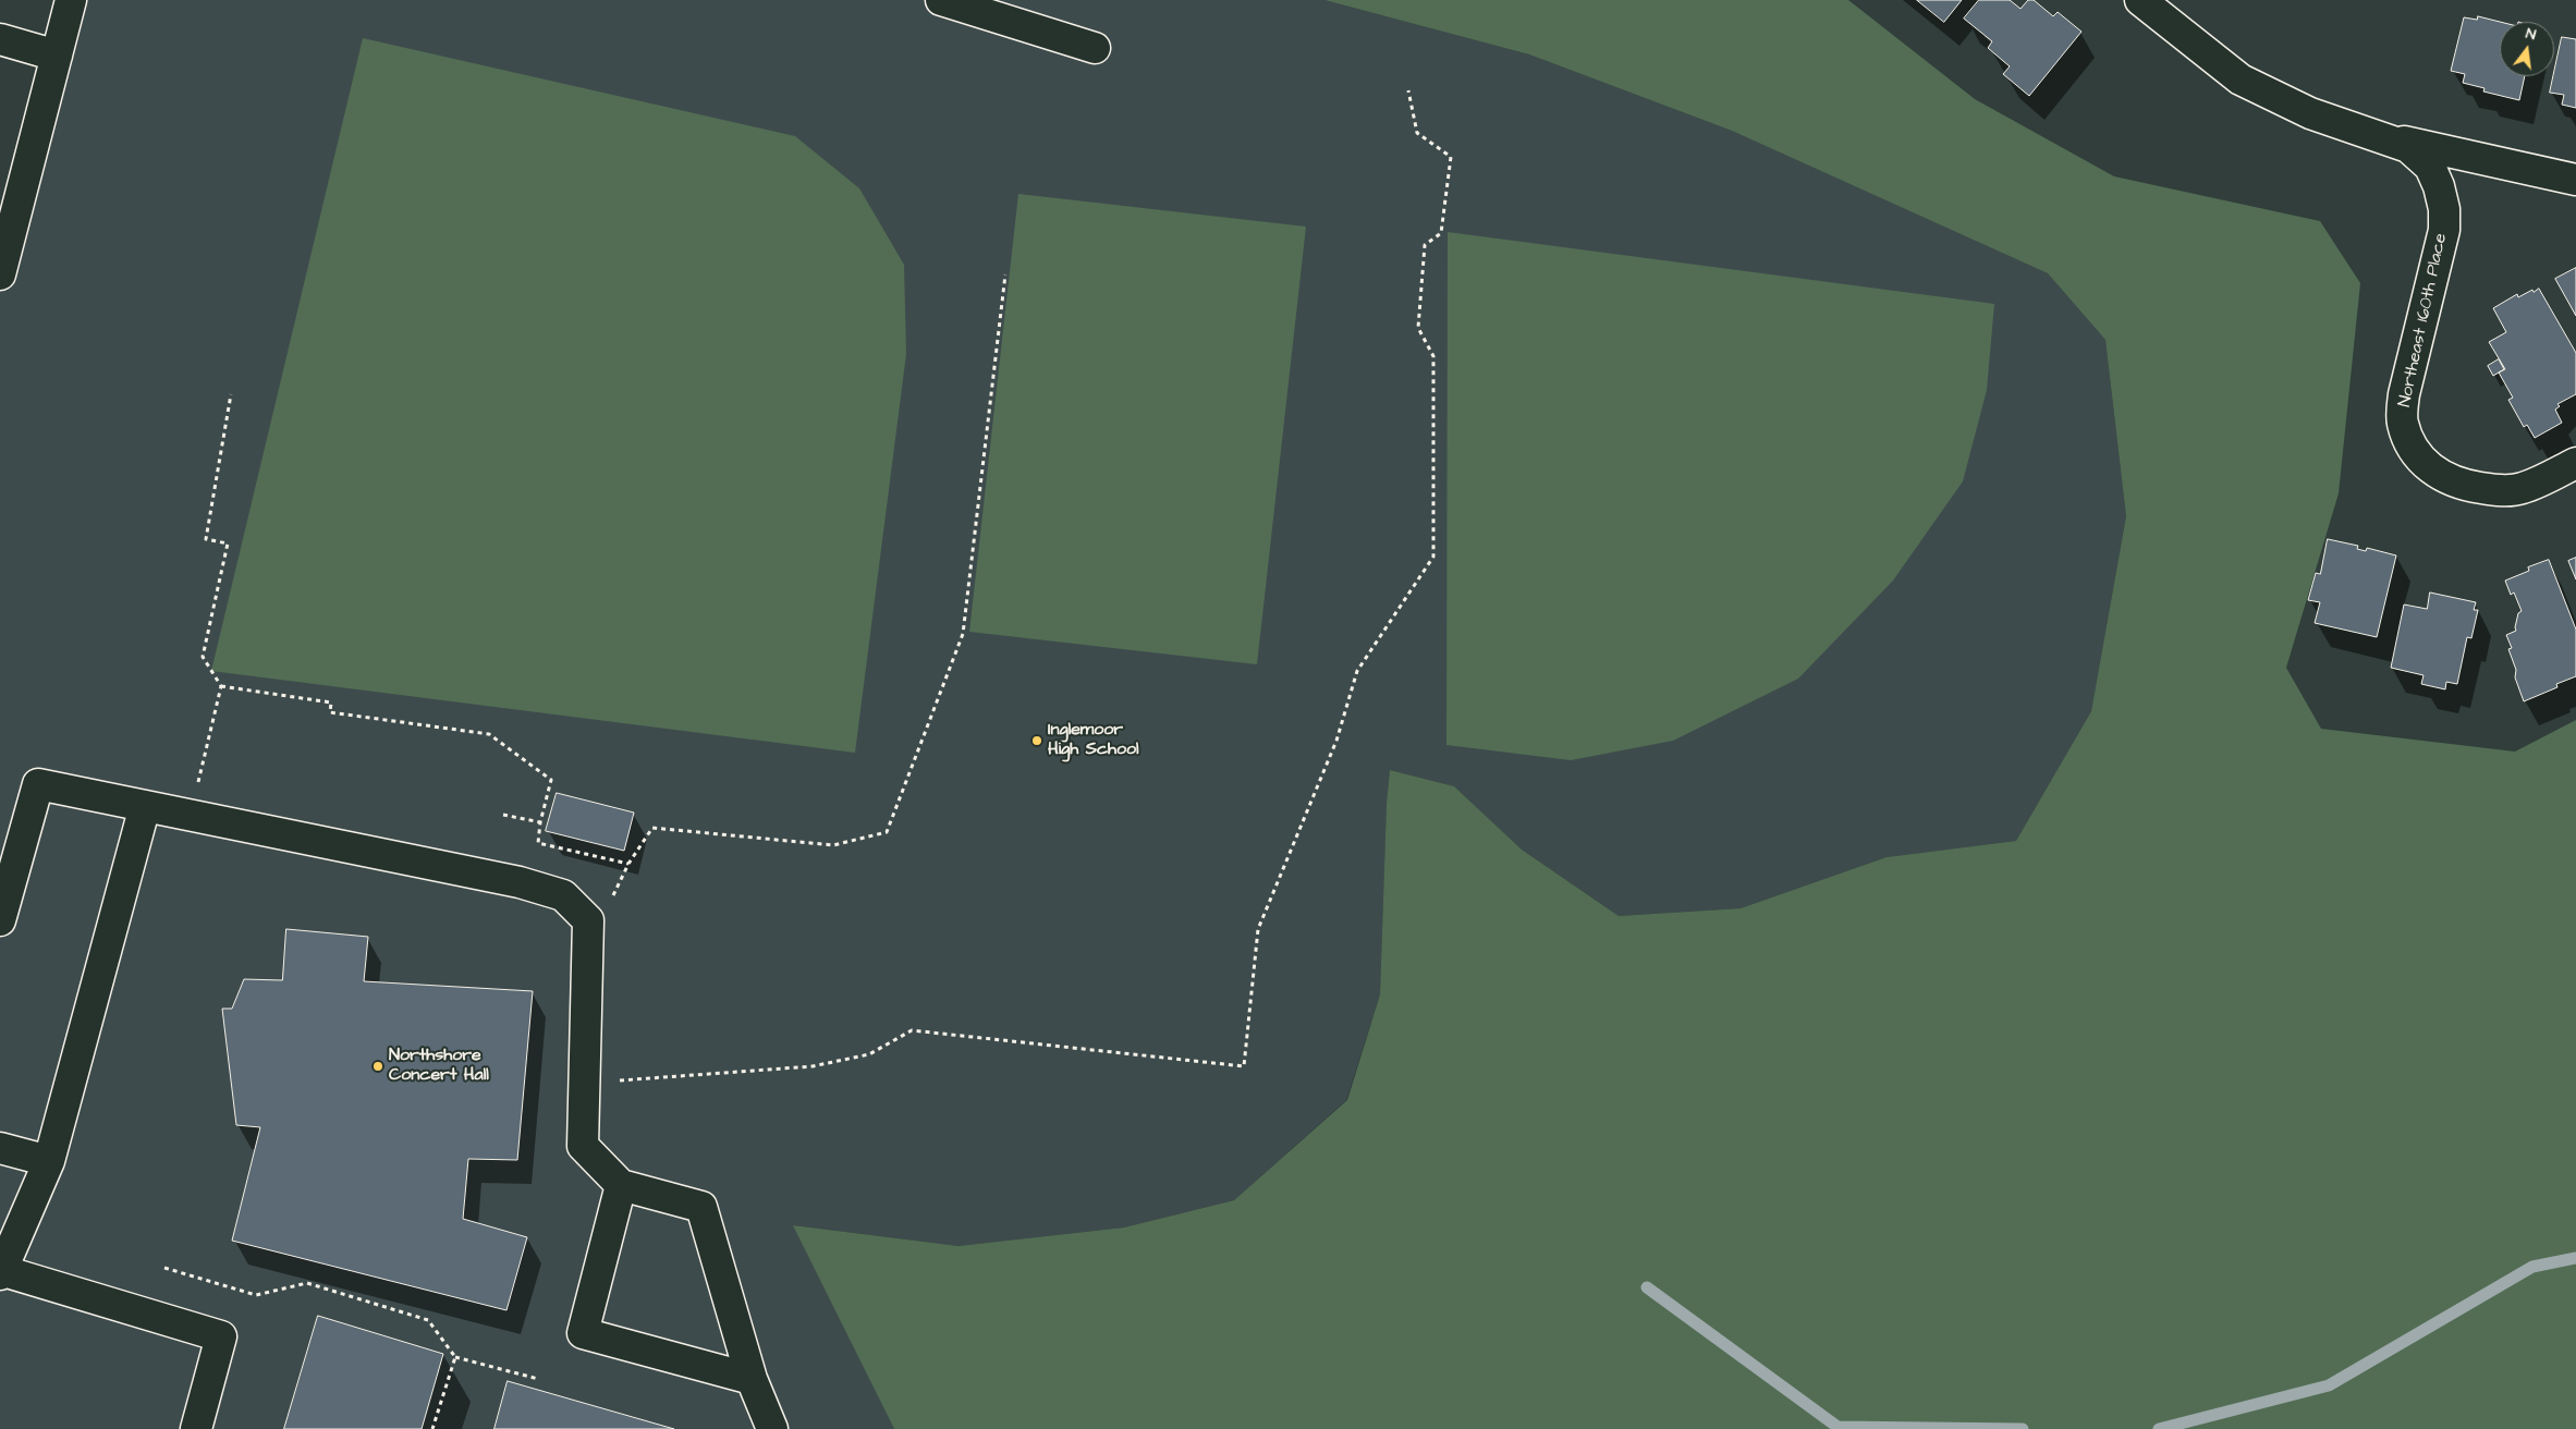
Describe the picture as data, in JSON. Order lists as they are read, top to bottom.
{
  "streets": {
    "street": ["Northeast 160th Place"]
  },
  "places": ["Inglemoor High School", "Northshore Concert Hall"],
  "north": "top"
}
